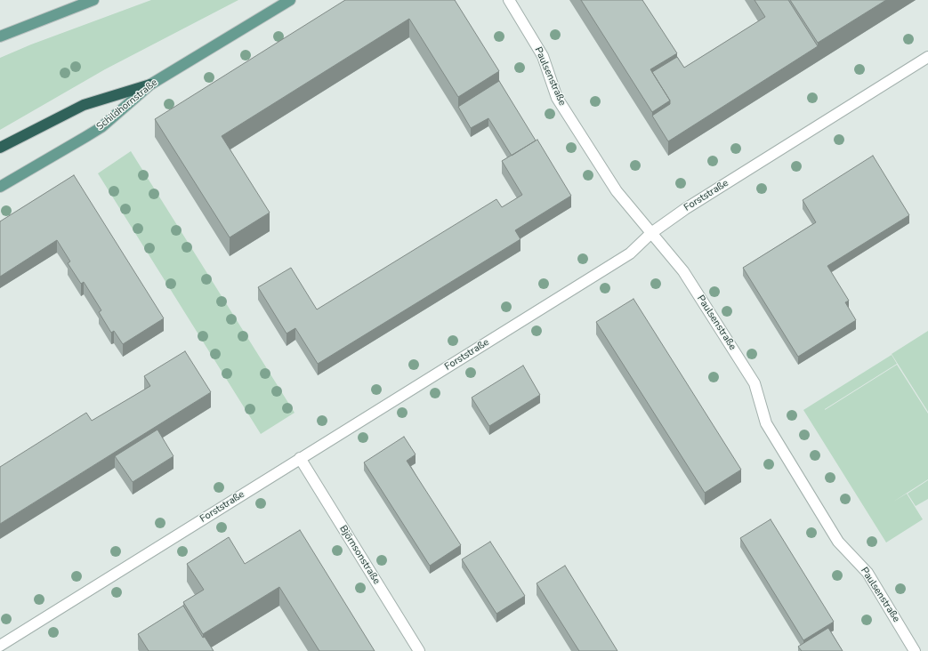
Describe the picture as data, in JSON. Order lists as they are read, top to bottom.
{
  "streets": {
    "main road": ["Schildhornstraße"],
    "street": ["Paulsenstraße", "Forststraße", "Björnsonstraße"]
  },
  "crossings": [
    ["Paulsenstraße", "Forststraße"],
    ["Forststraße", "Björnsonstraße"]
  ]
}
